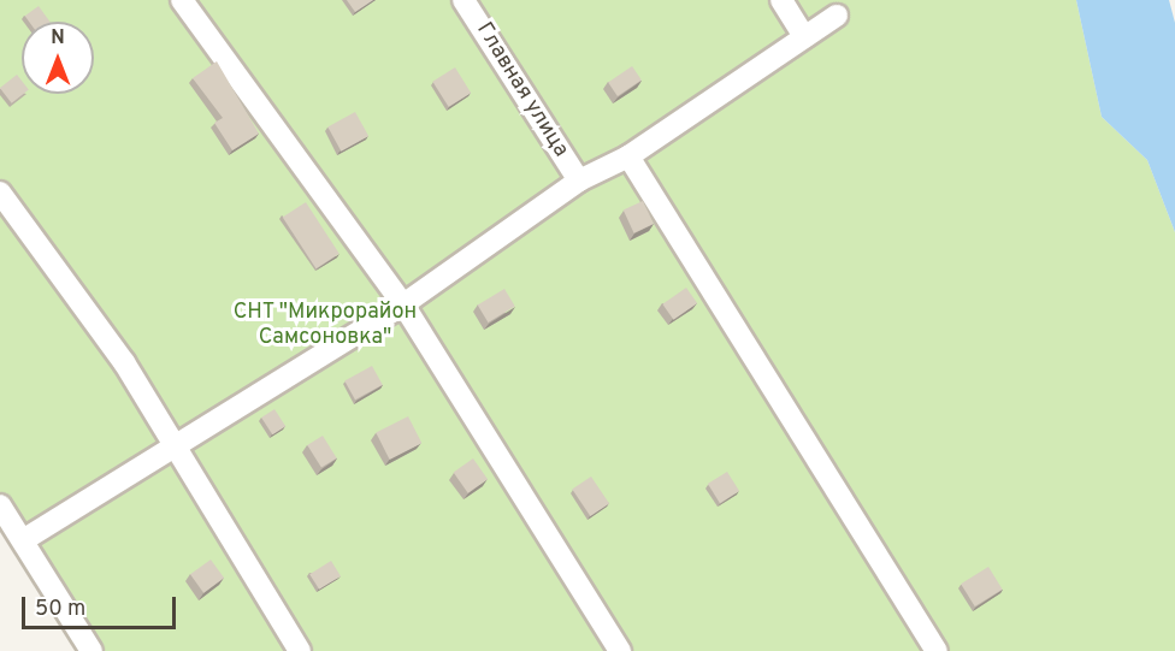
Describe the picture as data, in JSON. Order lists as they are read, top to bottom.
{
  "streets": {
    "street": ["Главная улица"]
  },
  "parks": ["СНТ \"Микрорайон Самсоновка\""],
  "scale_bar": "50 m",
  "north": "top"
}
